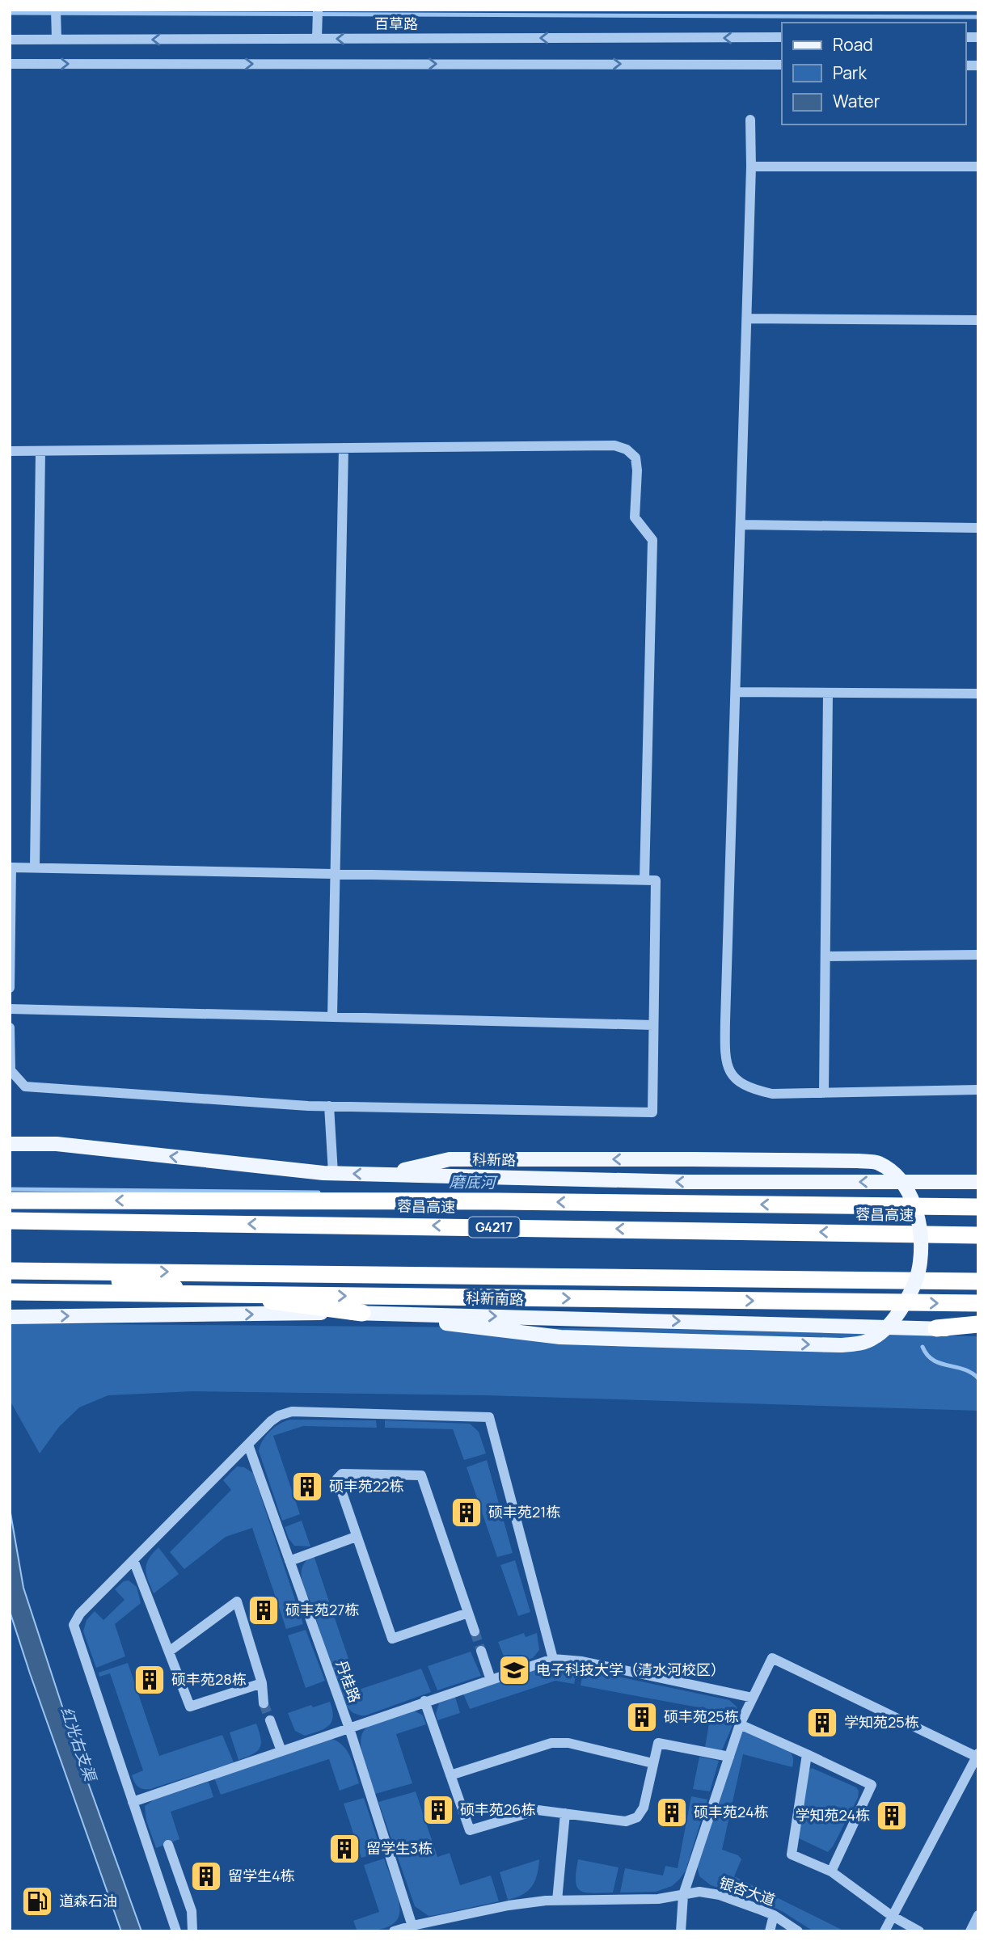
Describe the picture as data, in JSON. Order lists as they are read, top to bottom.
{
  "streets": {
    "highway": ["蓉昌高速", "G4217"],
    "main road": ["科新路", "科新南路"],
    "street": ["百草路", "丹桂路", "银杏大道"]
  },
  "crossings": [
    ["丹桂路", "银杏大道"]
  ],
  "one_way": ["科新路", "科新南路"],
  "water": ["磨底河", "红光右支渠"],
  "places": {
    "building": [
      "硕丰苑22栋",
      "硕丰苑21栋",
      "硕丰苑27栋",
      "硕丰苑28栋",
      "硕丰苑25栋",
      "学知苑25栋",
      "硕丰苑26栋",
      "硕丰苑24栋",
      "学知苑24栋",
      "留学生3栋",
      "留学生4栋"
    ],
    "school or university": ["电子科技大学（清水河校区）"],
    "fuel station": ["道森石油"]
  },
  "legend": ["Road", "Park", "Water"]
}
